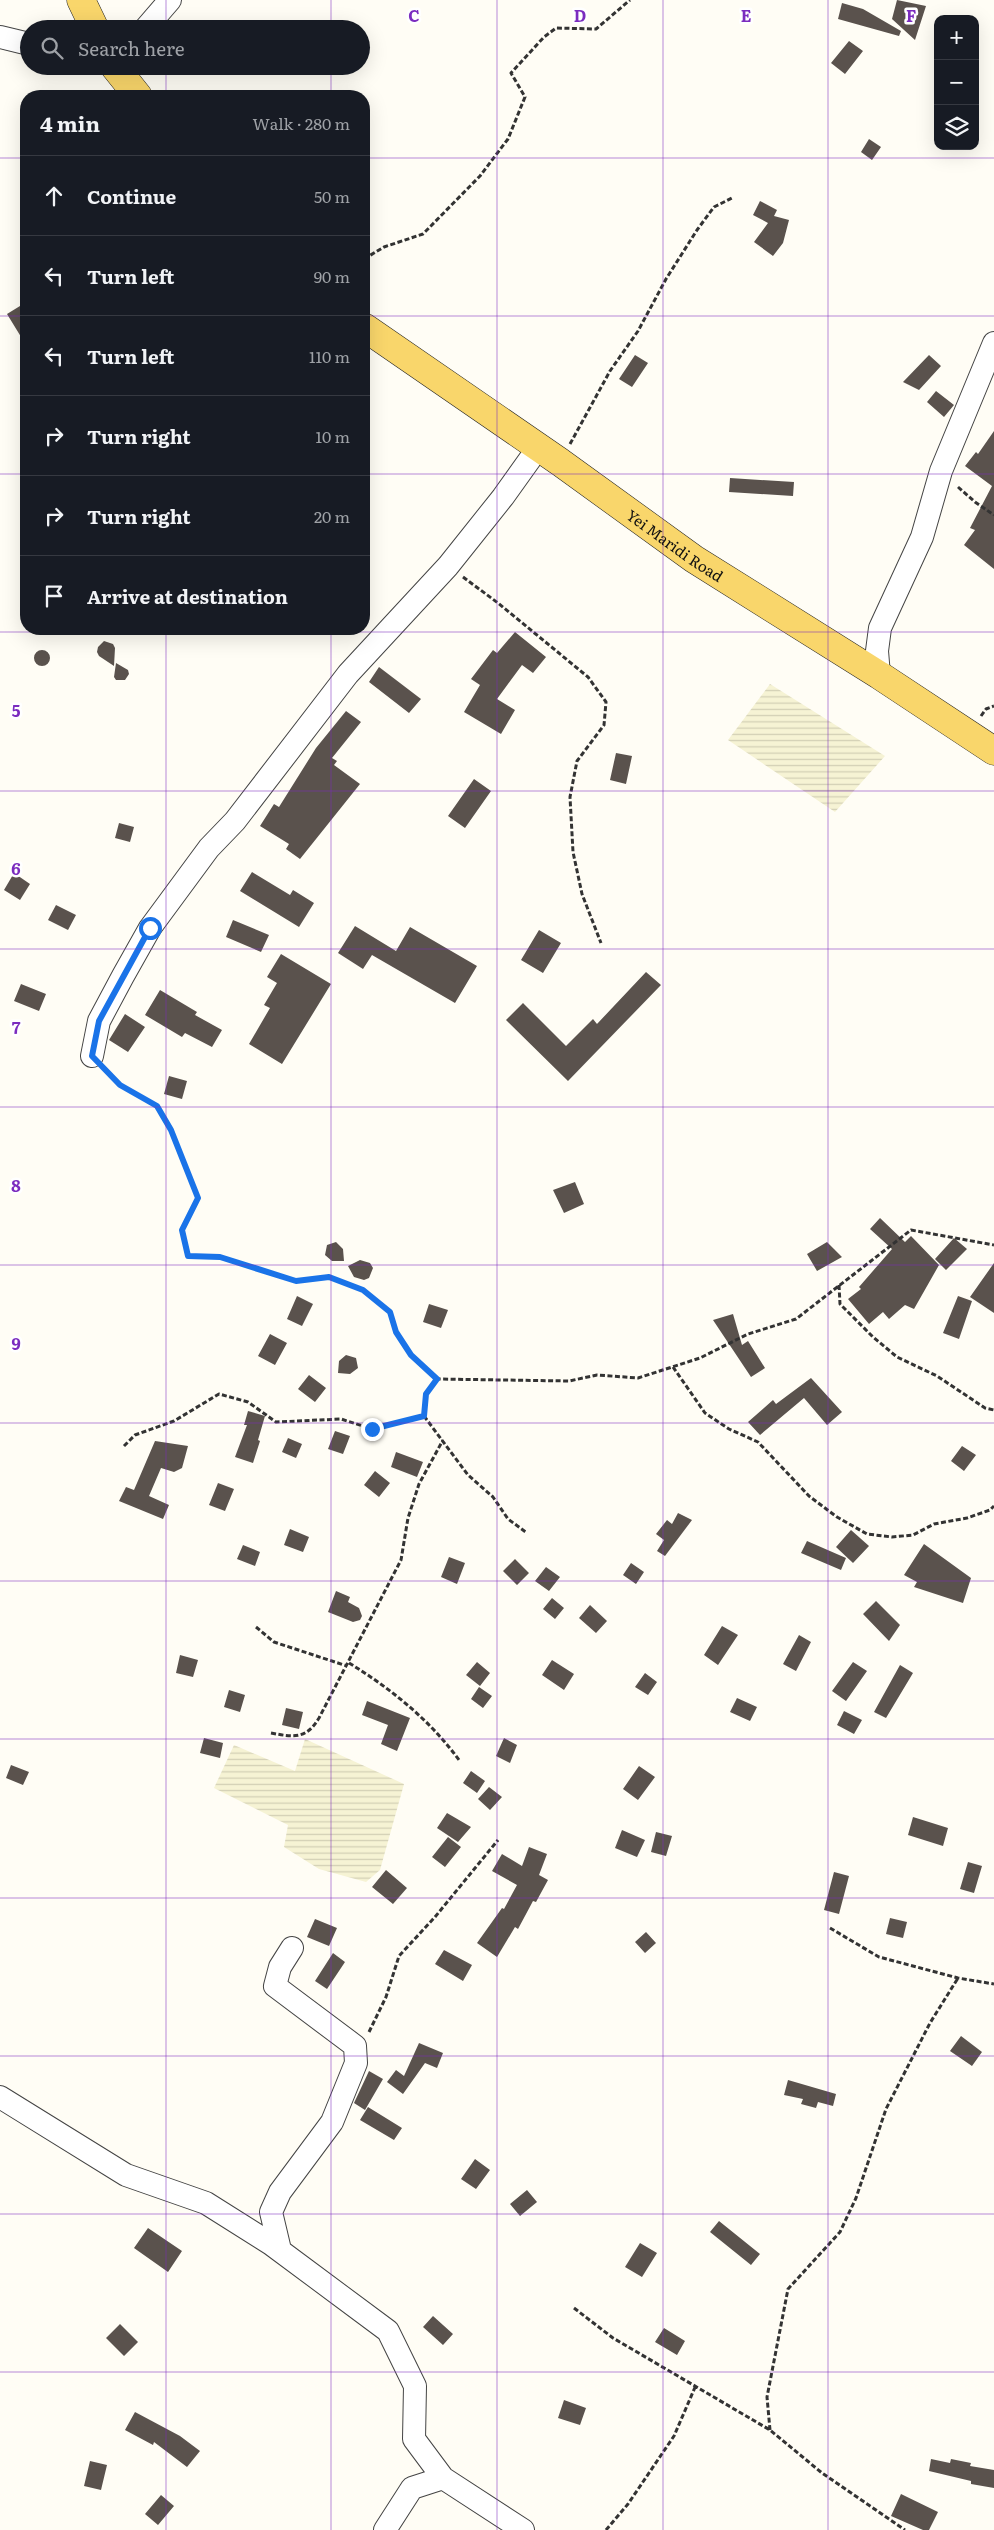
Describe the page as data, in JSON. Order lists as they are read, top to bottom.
{
  "streets": {
    "main road": ["Yei Maridi Road"]
  },
  "page": {
    "map_buttons": ["+", "−"],
    "search": "Search here",
    "heading": ["4 min", "Walk · 280 m"],
    "list": [
      ["Continue", "50 m"],
      ["Turn left", "90 m"],
      ["Turn left", "110 m"],
      ["Turn right", "10 m"],
      ["Turn right", "20 m"],
      "Arrive at destination"
    ]
  },
  "grid": {
    "columns": [
      "C",
      "D",
      "E",
      "F"
    ],
    "rows": [
      "5",
      "6",
      "7",
      "8",
      "9"
    ]
  }
}
